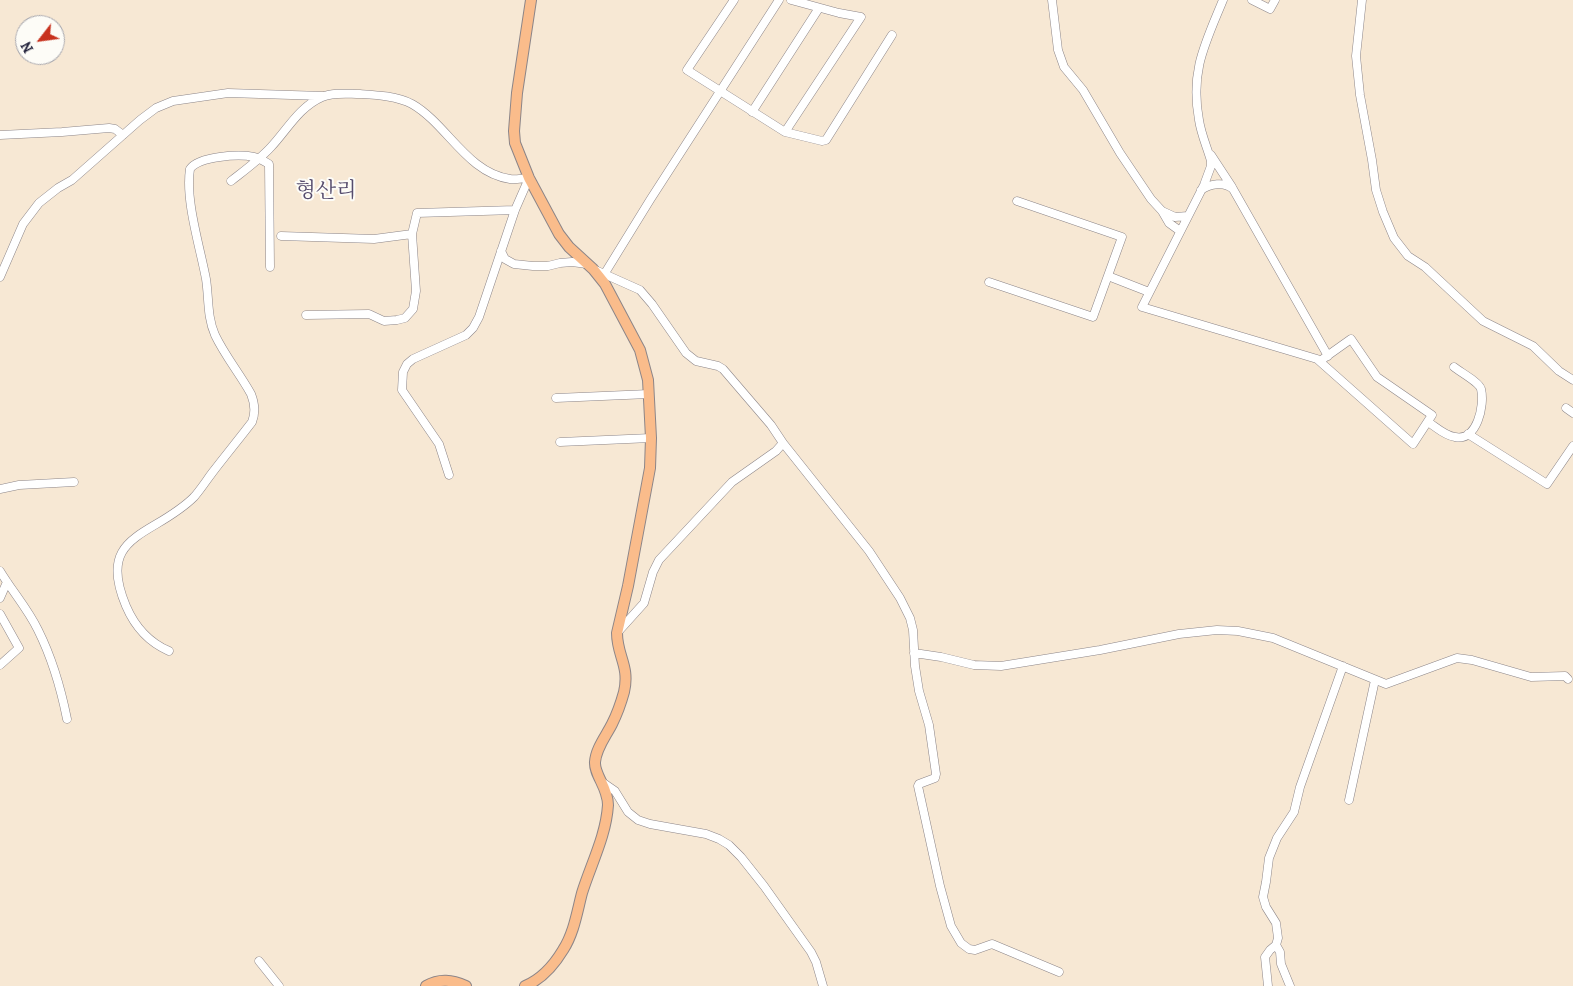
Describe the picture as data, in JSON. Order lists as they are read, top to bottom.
{
  "districts": ["형산리"],
  "north": "bottom left"
}
